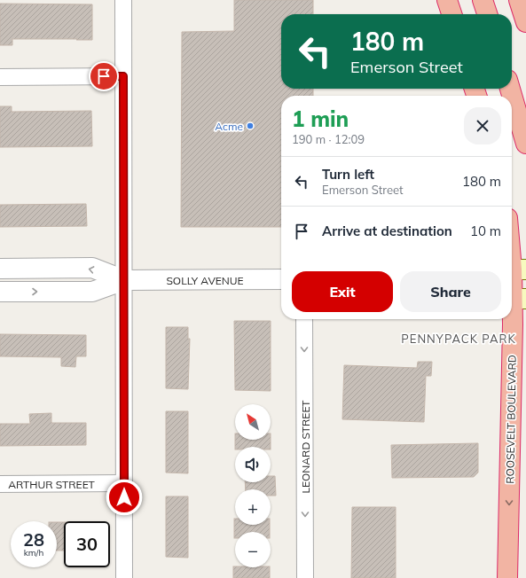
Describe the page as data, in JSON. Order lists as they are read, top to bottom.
{
  "streets": {
    "highway": ["ROOSEVELT BOULEVARD"],
    "street": ["SOLLY AVENUE", "LEONARD STREET", "ARTHUR STREET"]
  },
  "one_way": ["ROOSEVELT BOULEVARD", "LEONARD STREET"],
  "districts": ["PENNYPACK PARK"],
  "places": ["Acme"],
  "north": "top left",
  "page": {
    "turn": ["180 m", "Emerson Street"],
    "heading": ["1 min", "190 m · 12:09"],
    "list": [
      {
        "name": "Turn left",
        "note": "Emerson Street",
        "value": "180 m"
      },
      {
        "name": "Arrive at destination",
        "value": "10 m"
      }
    ],
    "buttons": ["Exit", "Share"],
    "map_buttons": ["+", "−"],
    "speed": "28 km/h",
    "limit": "30"
  }
}
